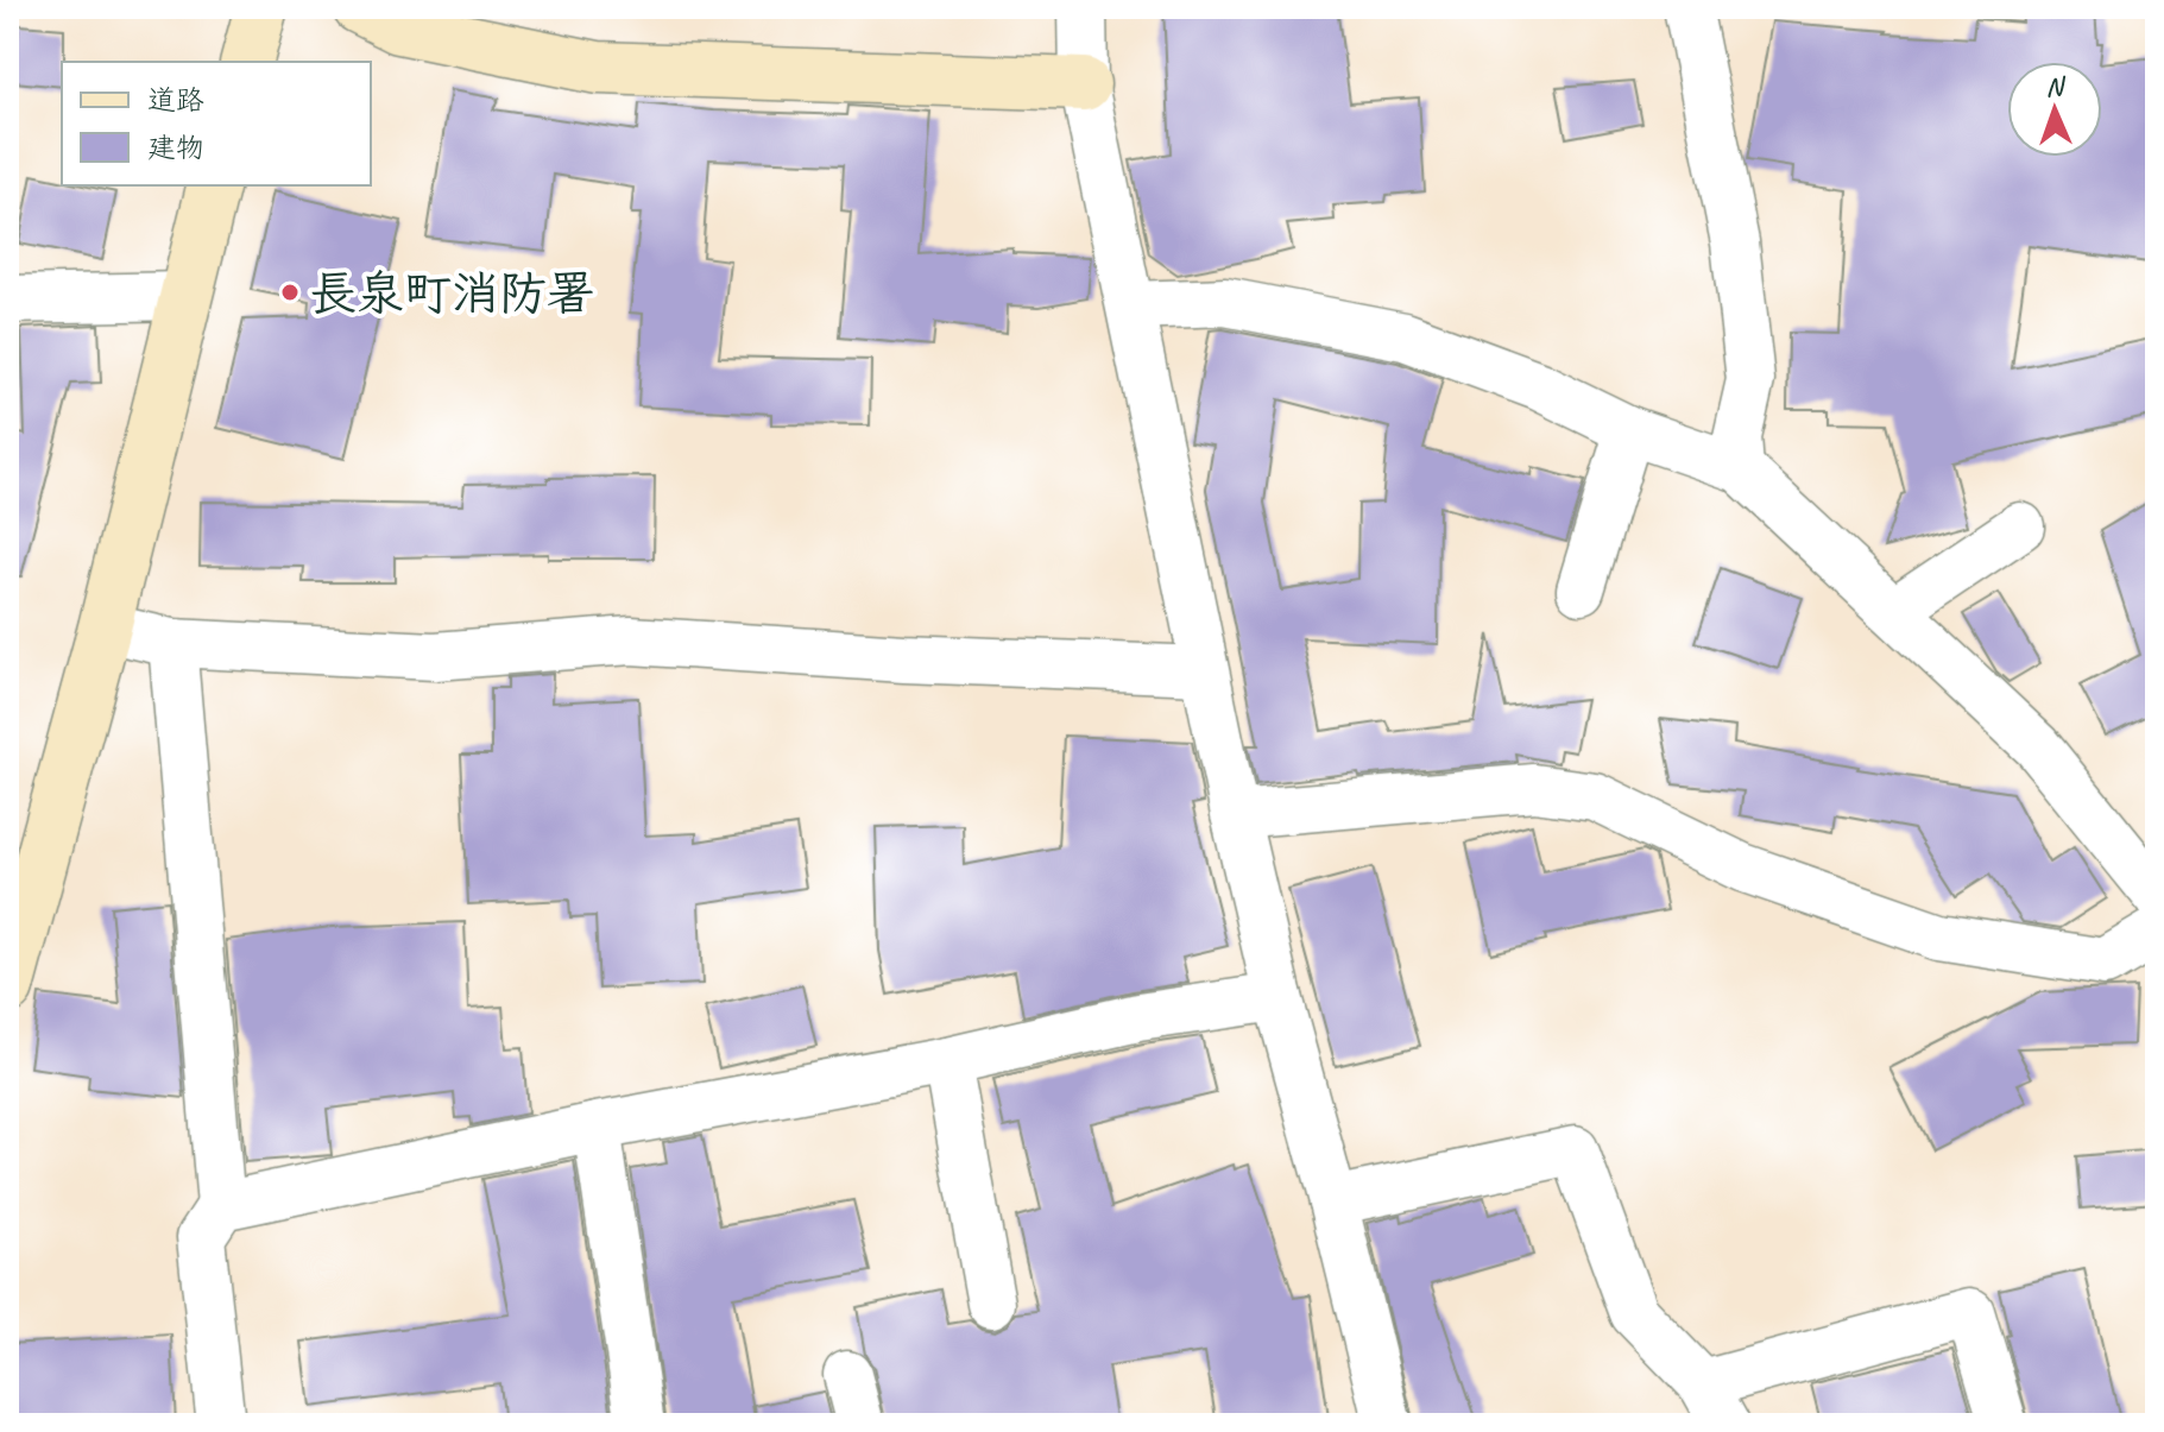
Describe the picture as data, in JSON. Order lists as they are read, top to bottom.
{
  "places": ["長泉町消防署"],
  "legend": ["道路", "建物"],
  "north": "top"
}
